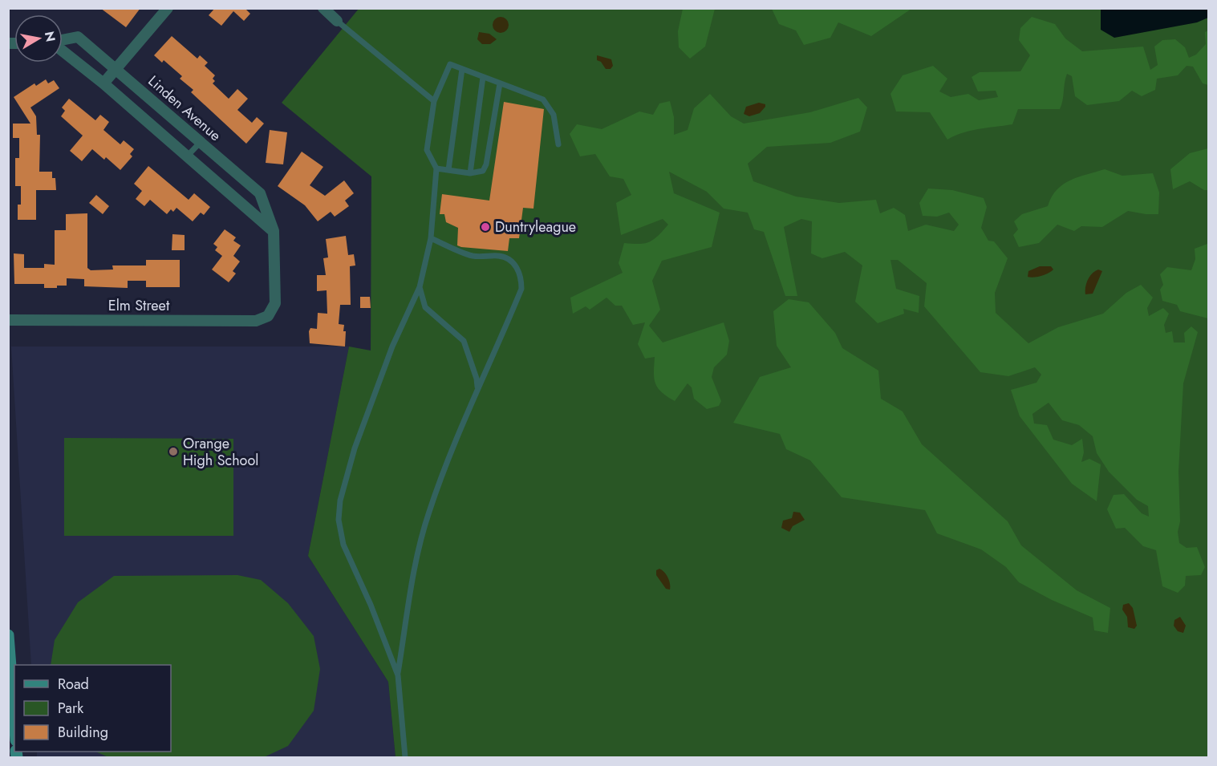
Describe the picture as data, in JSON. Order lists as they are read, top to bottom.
{
  "streets": {
    "street": ["Linden Avenue", "Elm Street"]
  },
  "crossings": [
    ["Linden Avenue", "Elm Street"]
  ],
  "places": ["Duntryleague", "Orange High School"],
  "legend": ["Road", "Park", "Building"],
  "north": "right"
}
